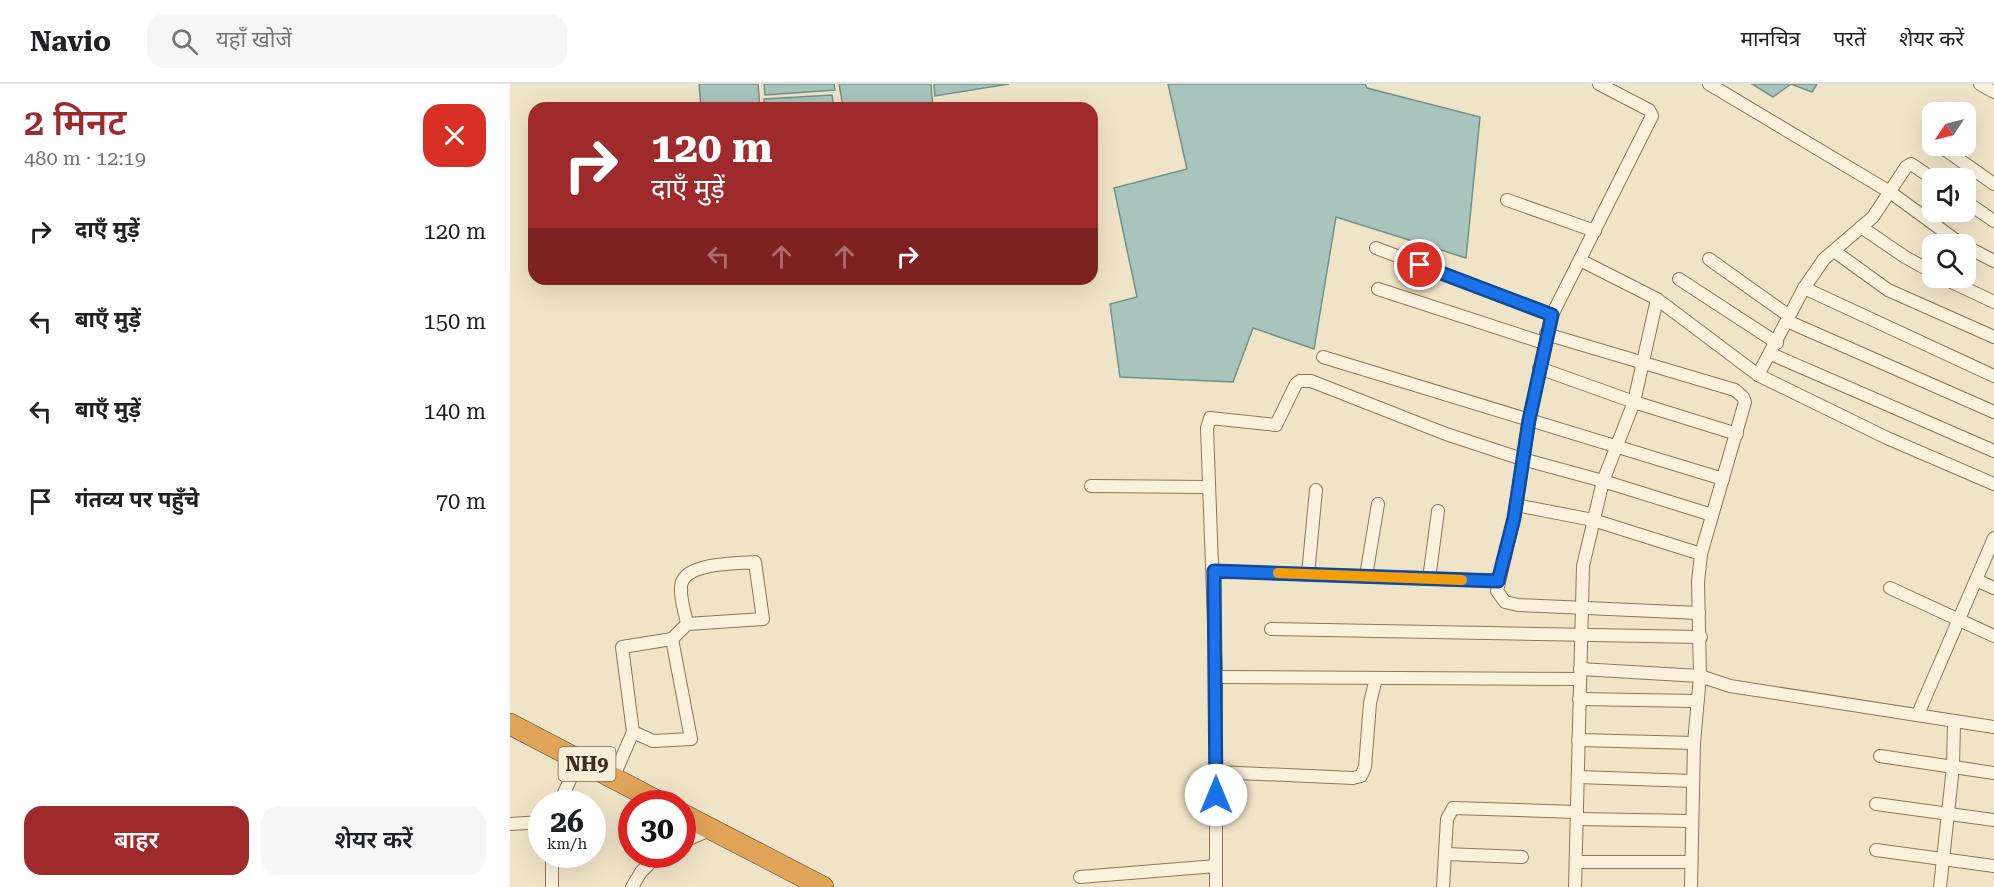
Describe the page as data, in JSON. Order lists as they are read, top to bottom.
{
  "streets": {
    "highway": ["NH9"]
  },
  "north": "bottom left",
  "page": {
    "header": "Navio",
    "search": "यहाँ खोजें",
    "nav": ["मानचित्र", "परतें", "शेयर करें"],
    "heading": ["2 मिनट", "480 m · 12:19"],
    "turn": ["120 m", "दाएँ मुड़ें"],
    "list": [
      {
        "name": "दाएँ मुड़ें",
        "value": "120 m"
      },
      {
        "name": "बाएँ मुड़ें",
        "value": "150 m"
      },
      {
        "name": "बाएँ मुड़ें",
        "value": "140 m"
      },
      {
        "name": "गंतव्य पर पहुँचे",
        "value": "70 m"
      }
    ],
    "speed": "26 km/h",
    "limit": "30",
    "buttons": ["बाहर", "शेयर करें"]
  }
}
